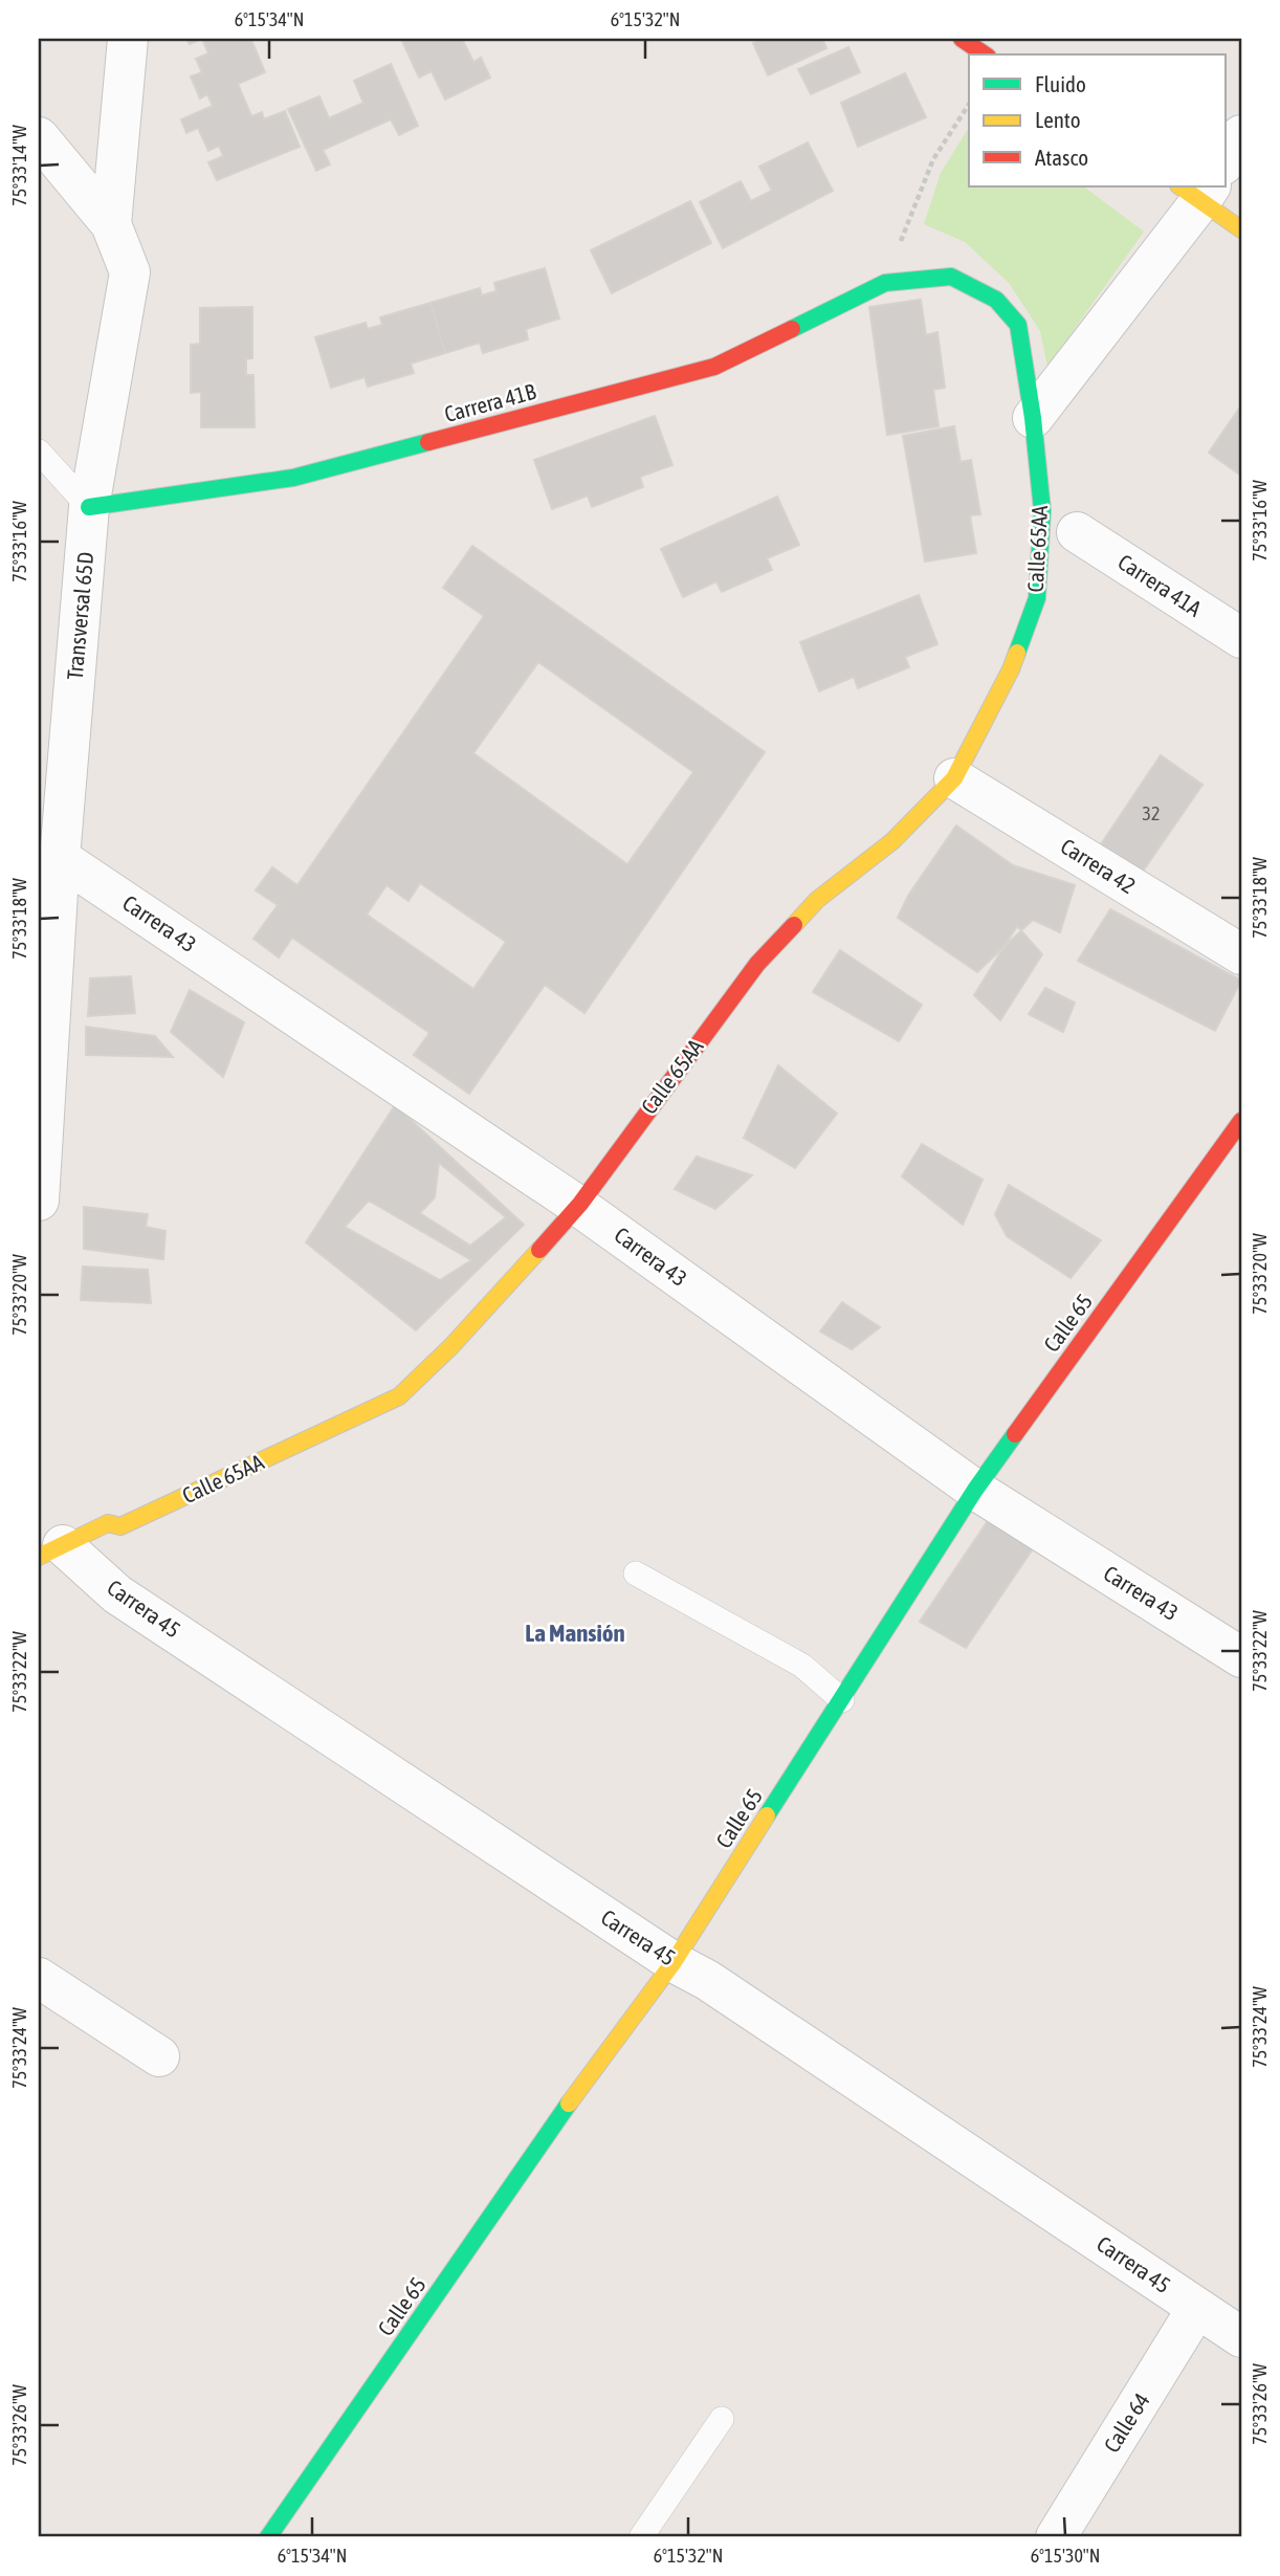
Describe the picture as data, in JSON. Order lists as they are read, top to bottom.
{
  "streets": {
    "street": [
      "Carrera 41B",
      "Calle 65AA",
      "Carrera 41A",
      "Transversal 65D",
      "Carrera 42",
      "Carrera 43",
      "Calle 65",
      "Carrera 45",
      "Calle 64"
    ]
  },
  "crossings": [
    ["Carrera 41B", "Calle 65AA"],
    ["Carrera 41B", "Transversal 65D"],
    ["Calle 65AA", "Carrera 42"],
    ["Calle 65AA", "Carrera 43"],
    ["Calle 65AA", "Carrera 45"],
    ["Transversal 65D", "Carrera 43"],
    ["Carrera 43", "Calle 65"],
    ["Calle 65", "Carrera 45"],
    ["Carrera 45", "Calle 64"]
  ],
  "districts": ["La Mansión"],
  "house_numbers": ["32"],
  "legend": ["Fluido", "Lento", "Atasco"],
  "coordinates": [
    "6°15'34\"N",
    "6°15'32\"N",
    "75°33'14\"W",
    "75°33'16\"W",
    "75°33'18\"W",
    "75°33'20\"W",
    "75°33'22\"W",
    "75°33'24\"W",
    "75°33'26\"W",
    "6°15'30\"N"
  ]
}
